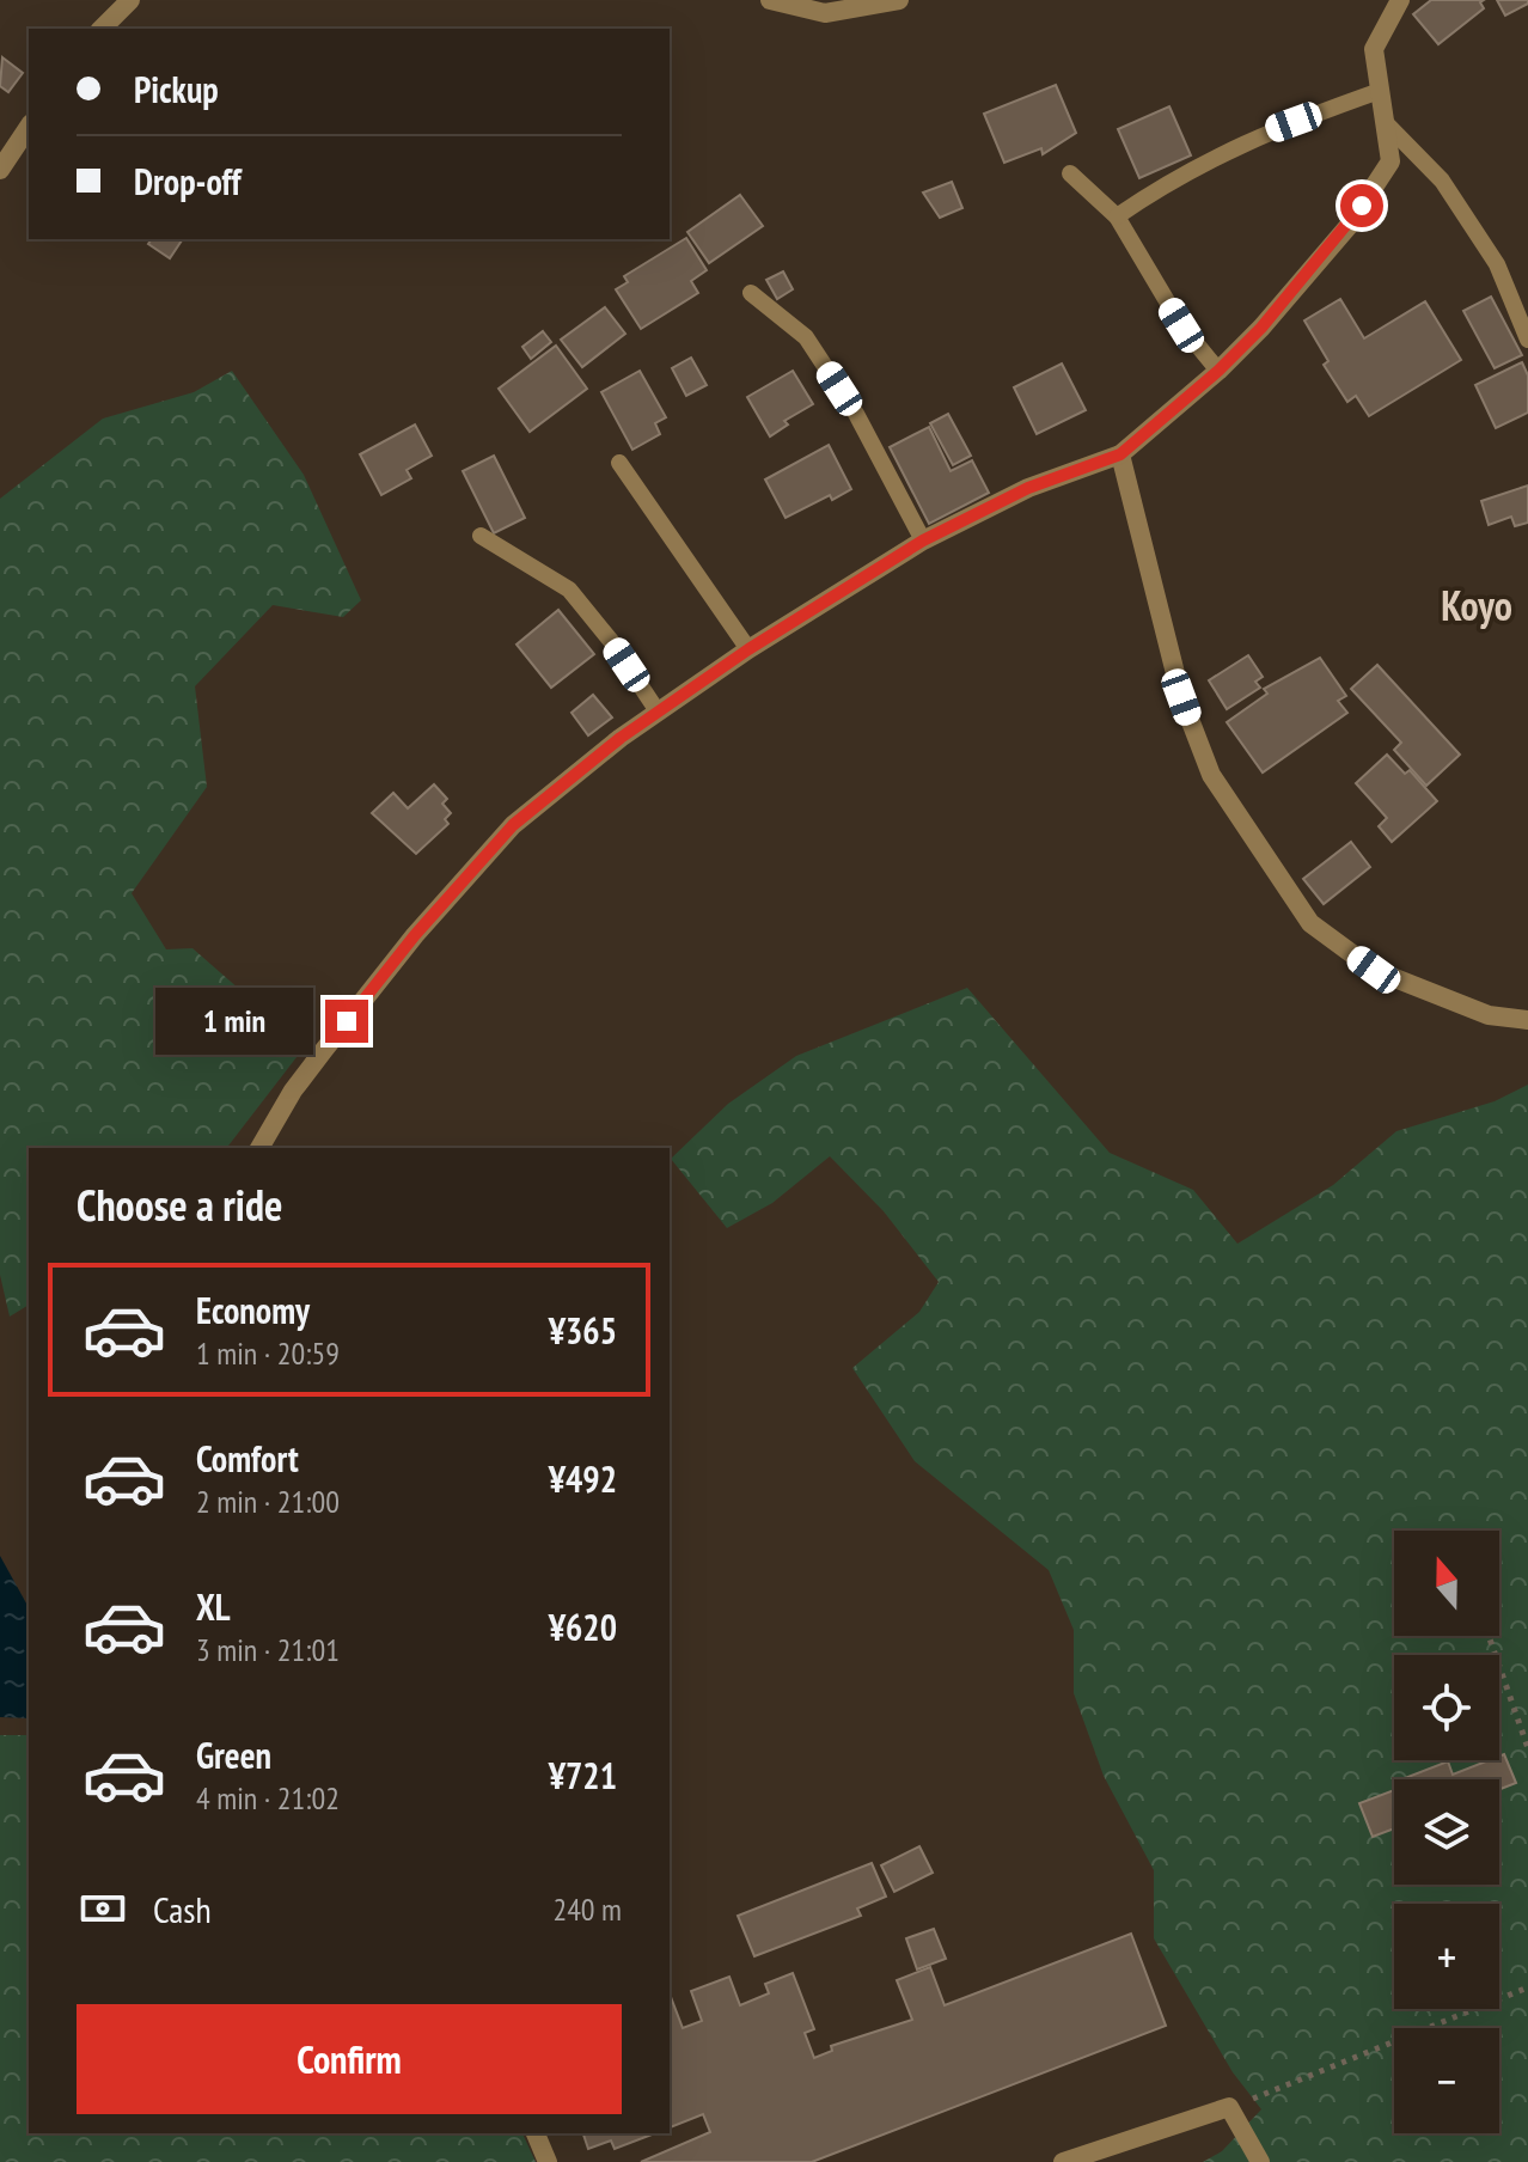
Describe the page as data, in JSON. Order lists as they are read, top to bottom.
{
  "districts": ["Koyo"],
  "north": "top",
  "page": {
    "banner": ["Pickup", "Drop-off"],
    "bubble": "1 min",
    "heading": "Choose a ride",
    "list": [
      {
        "name": "Economy",
        "note": "1 min · 20:59",
        "value": "¥365"
      },
      {
        "name": "Comfort",
        "note": "2 min · 21:00",
        "value": "¥492"
      },
      {
        "name": "XL",
        "note": "3 min · 21:01",
        "value": "¥620"
      },
      {
        "name": "Green",
        "note": "4 min · 21:02",
        "value": "¥721"
      }
    ],
    "map_buttons": ["+", "−"],
    "pay": ["Cash", "240 m"],
    "buttons": "Confirm"
  }
}
